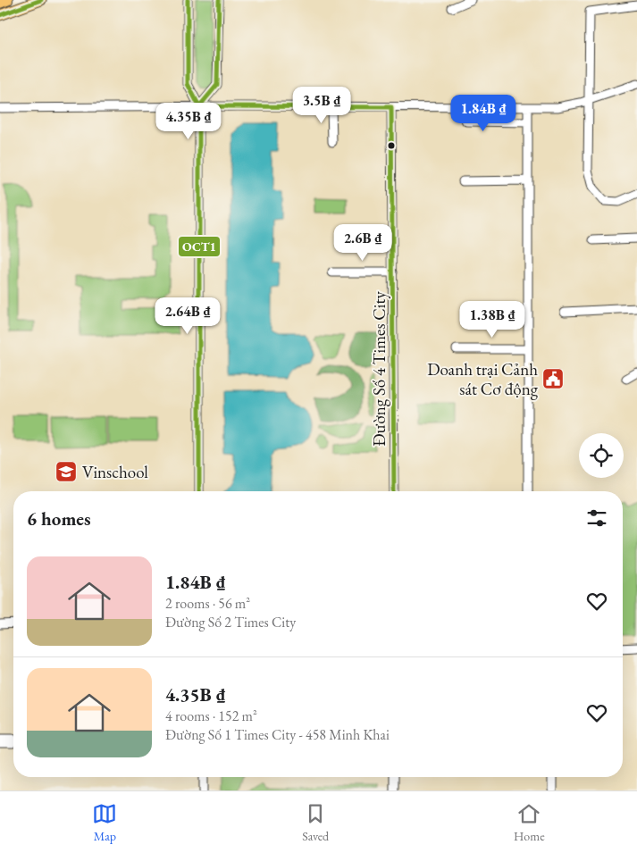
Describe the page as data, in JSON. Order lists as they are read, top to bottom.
{
  "streets": {
    "street": ["Đường Số 4 Times City"]
  },
  "places": {
    "public building": ["Doanh trại Cảnh sát Cơ động"],
    "school or university": ["Vinschool"]
  },
  "lines": ["transit line OCT1"],
  "page": {
    "price": [
      "3.5B ₫",
      "1.84B ₫",
      "4.35B ₫",
      "2.6B ₫",
      "2.64B ₫",
      "1.38B ₫"
    ],
    "heading": "6 homes",
    "list": [
      {
        "name": "1.84B ₫",
        "note": "2 rooms · 56 m² · Đường Số 2 Times City"
      },
      {
        "name": "4.35B ₫",
        "note": "4 rooms · 152 m² · Đường Số 1 Times City - 458 Minh Khai"
      }
    ],
    "tabs": ["Map", "Saved", "Home"]
  }
}
